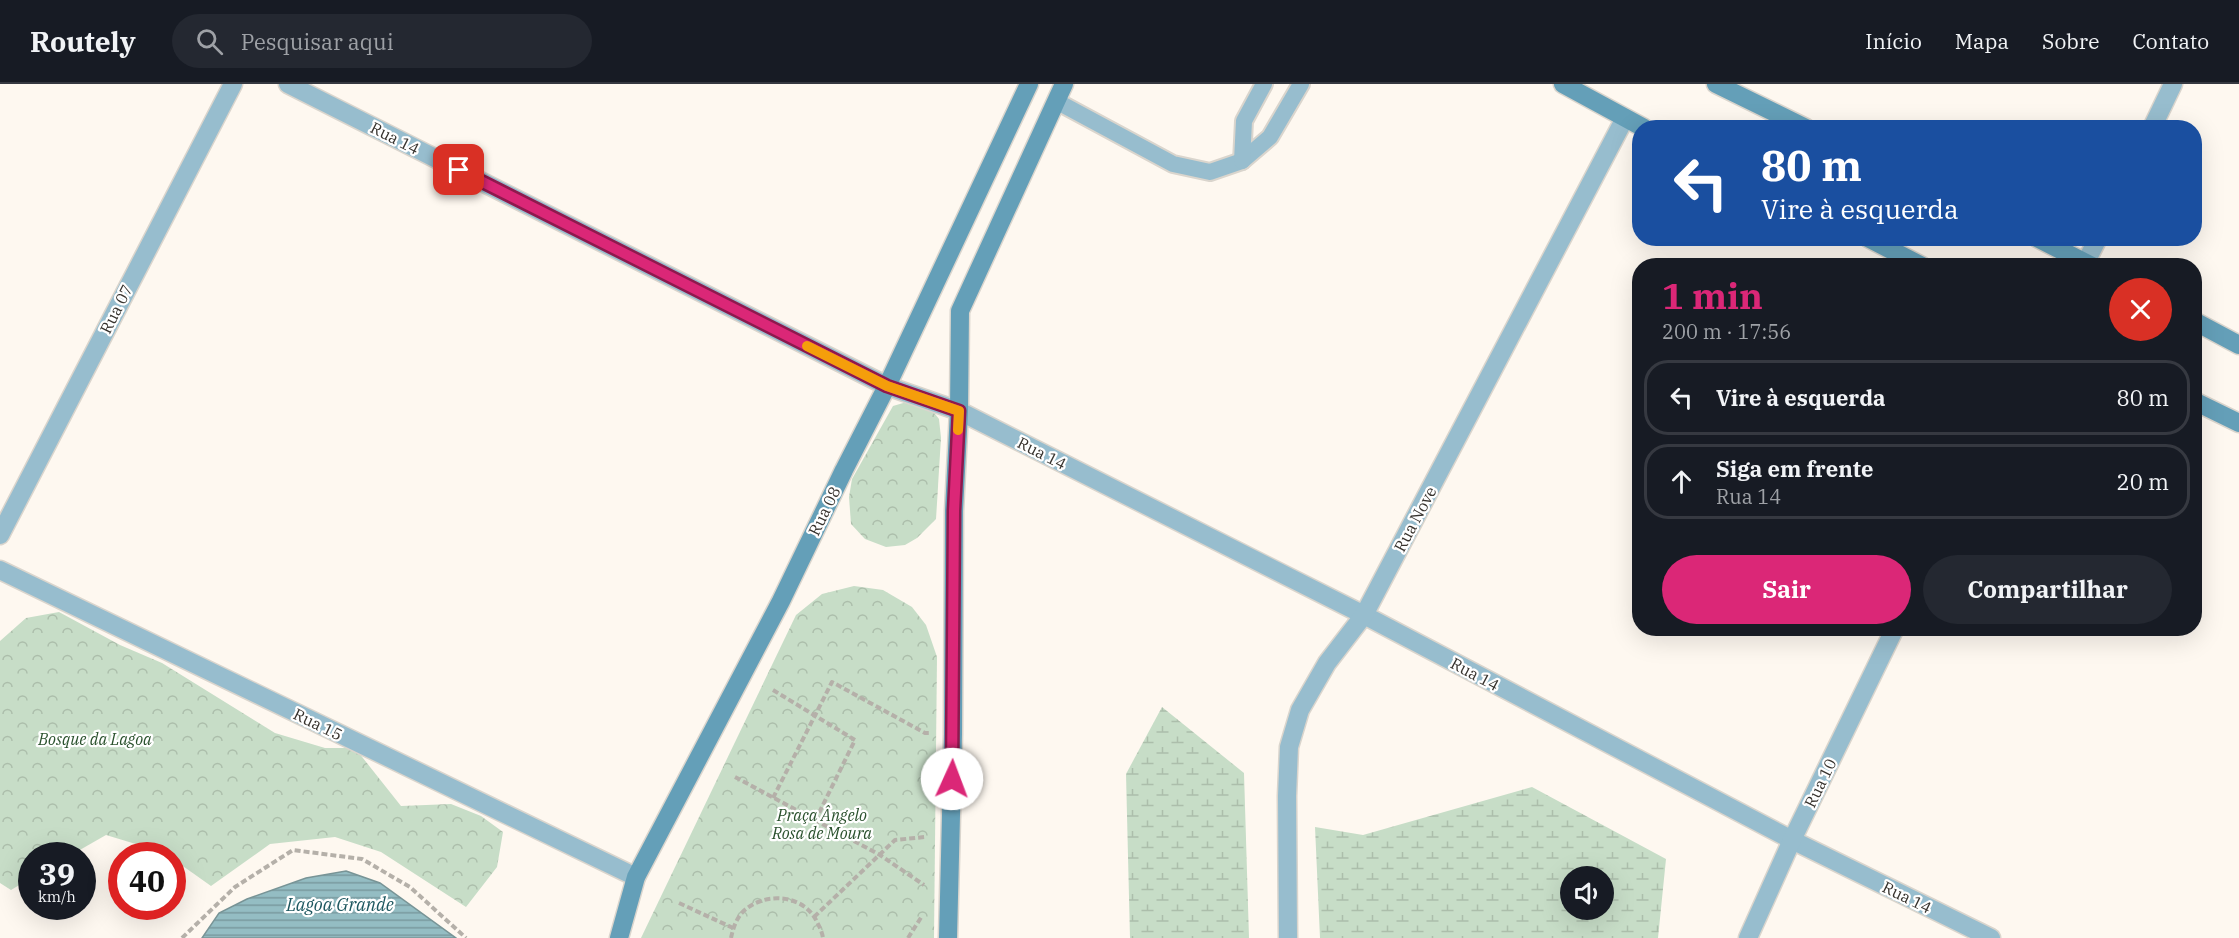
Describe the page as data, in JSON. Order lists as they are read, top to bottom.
{
  "streets": {
    "street": [
      "Rua 14",
      "Rua 07",
      "Rua 08",
      "Rua Nove",
      "Rua 15",
      "Rua 10"
    ]
  },
  "crossings": [
    ["Rua 14", "Rua 08"],
    ["Rua 14", "Rua Nove"],
    ["Rua 14", "Rua 10"],
    ["Rua 08", "Rua 15"]
  ],
  "water": ["Lagoa Grande"],
  "parks": ["Bosque da Lagoa", "Praça Ângelo Rosa de Moura"],
  "page": {
    "header": "Routely",
    "search": "Pesquisar aqui",
    "nav": [
      "Início",
      "Mapa",
      "Sobre",
      "Contato"
    ],
    "turn": ["80 m", "Vire à esquerda"],
    "heading": ["1 min", "200 m · 17:56"],
    "list": [
      {
        "name": "Vire à esquerda",
        "value": "80 m"
      },
      {
        "name": "Siga em frente",
        "note": "Rua 14",
        "value": "20 m"
      }
    ],
    "buttons": ["Sair", "Compartilhar"],
    "speed": "39 km/h",
    "limit": "40"
  }
}
